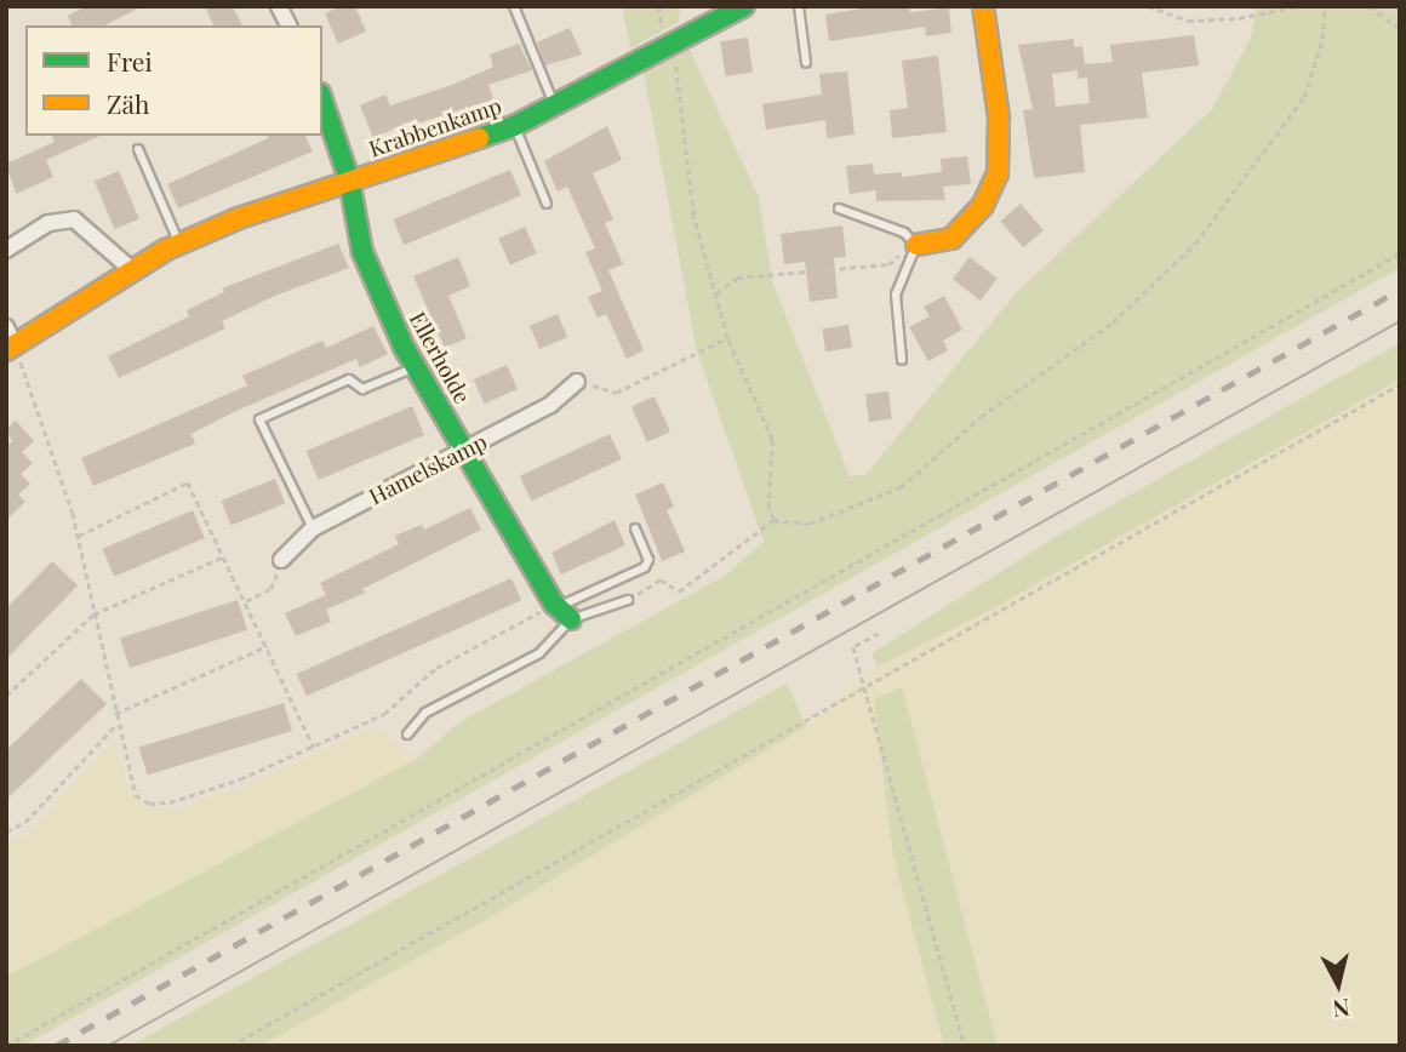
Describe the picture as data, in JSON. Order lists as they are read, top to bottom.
{
  "streets": {
    "street": ["Krabbenkamp", "Ellerholde", "Hamelskamp"]
  },
  "crossings": [
    ["Krabbenkamp", "Ellerholde"],
    ["Ellerholde", "Hamelskamp"]
  ],
  "legend": ["Frei", "Zäh"],
  "north": "bottom"
}
